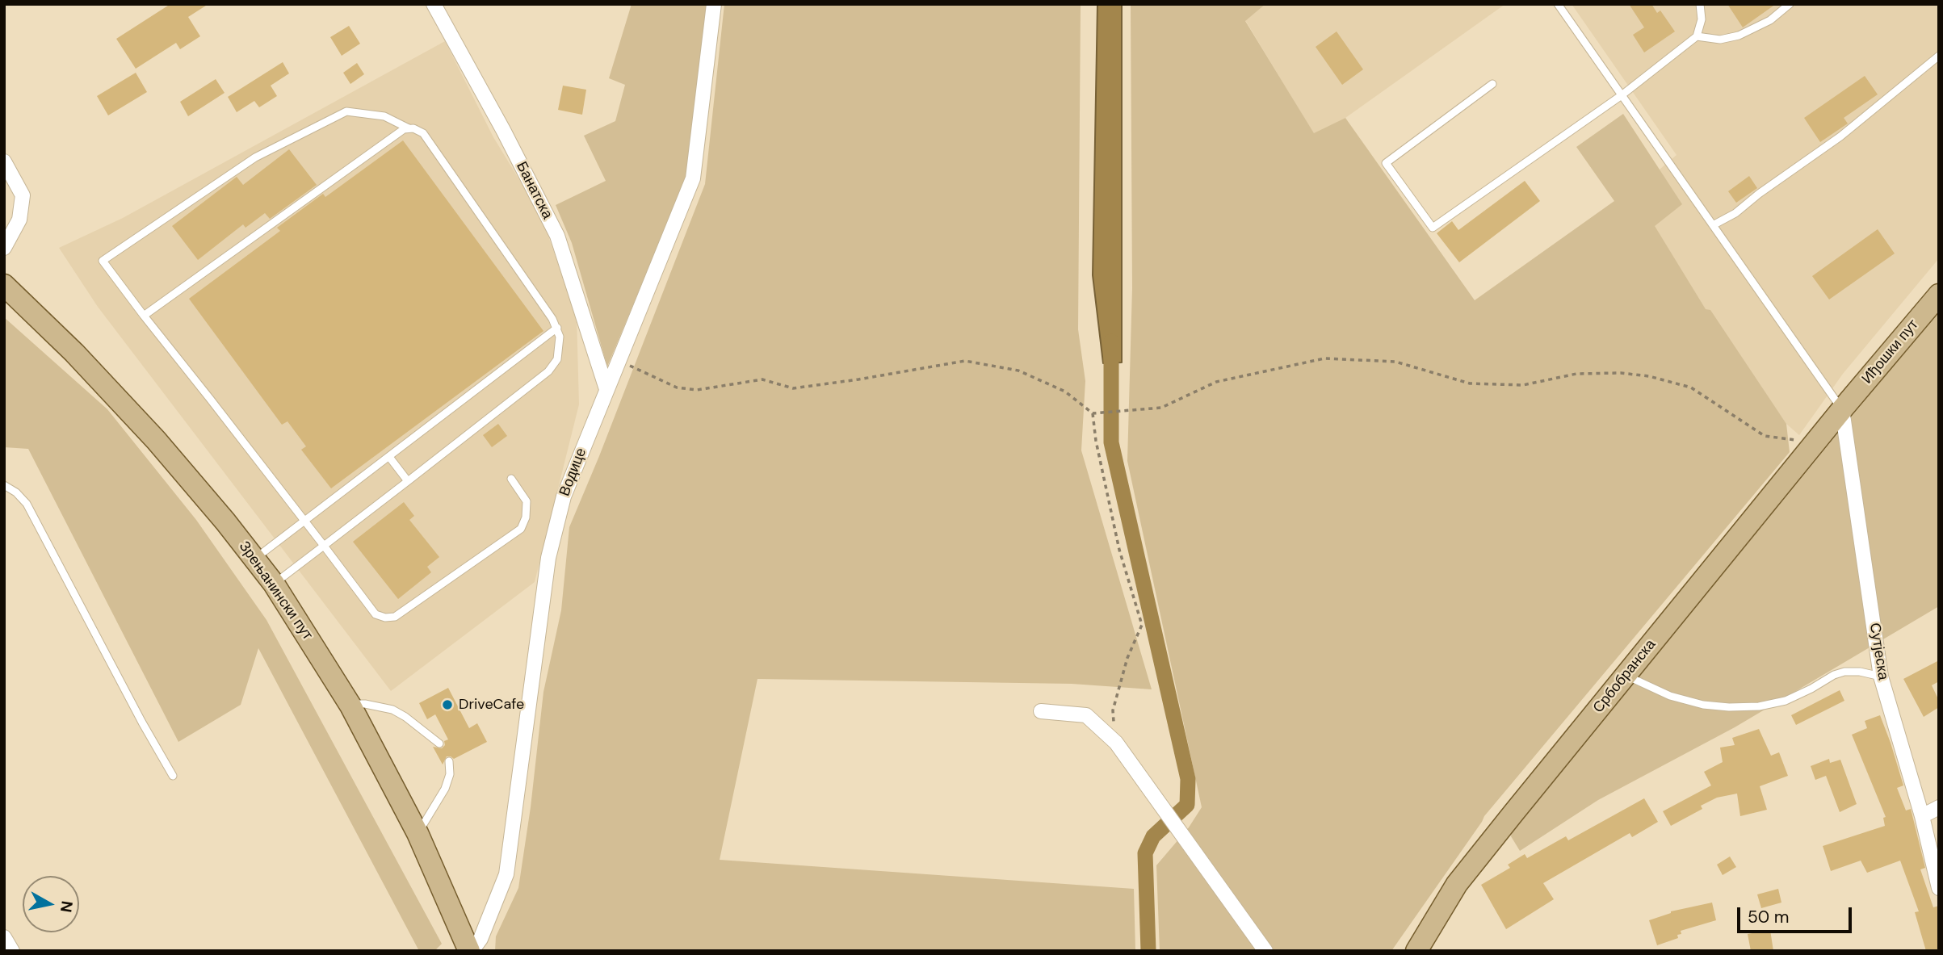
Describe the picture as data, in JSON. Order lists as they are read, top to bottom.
{
  "streets": {
    "main road": ["Иђошки пут", "Зрењанински пут", "Србобранска"],
    "street": ["Банатска", "Водице", "Сутјеска"]
  },
  "crossings": [
    ["Банатска", "Водице"],
    ["Иђошки пут", "Сутјеска"],
    ["Иђошки пут", "Србобранска"],
    ["Водице", "Зрењанински пут"],
    ["Сутјеска", "Србобранска"]
  ],
  "places": ["DriveCafe"],
  "scale_bar": "50 m",
  "north": "right"
}
